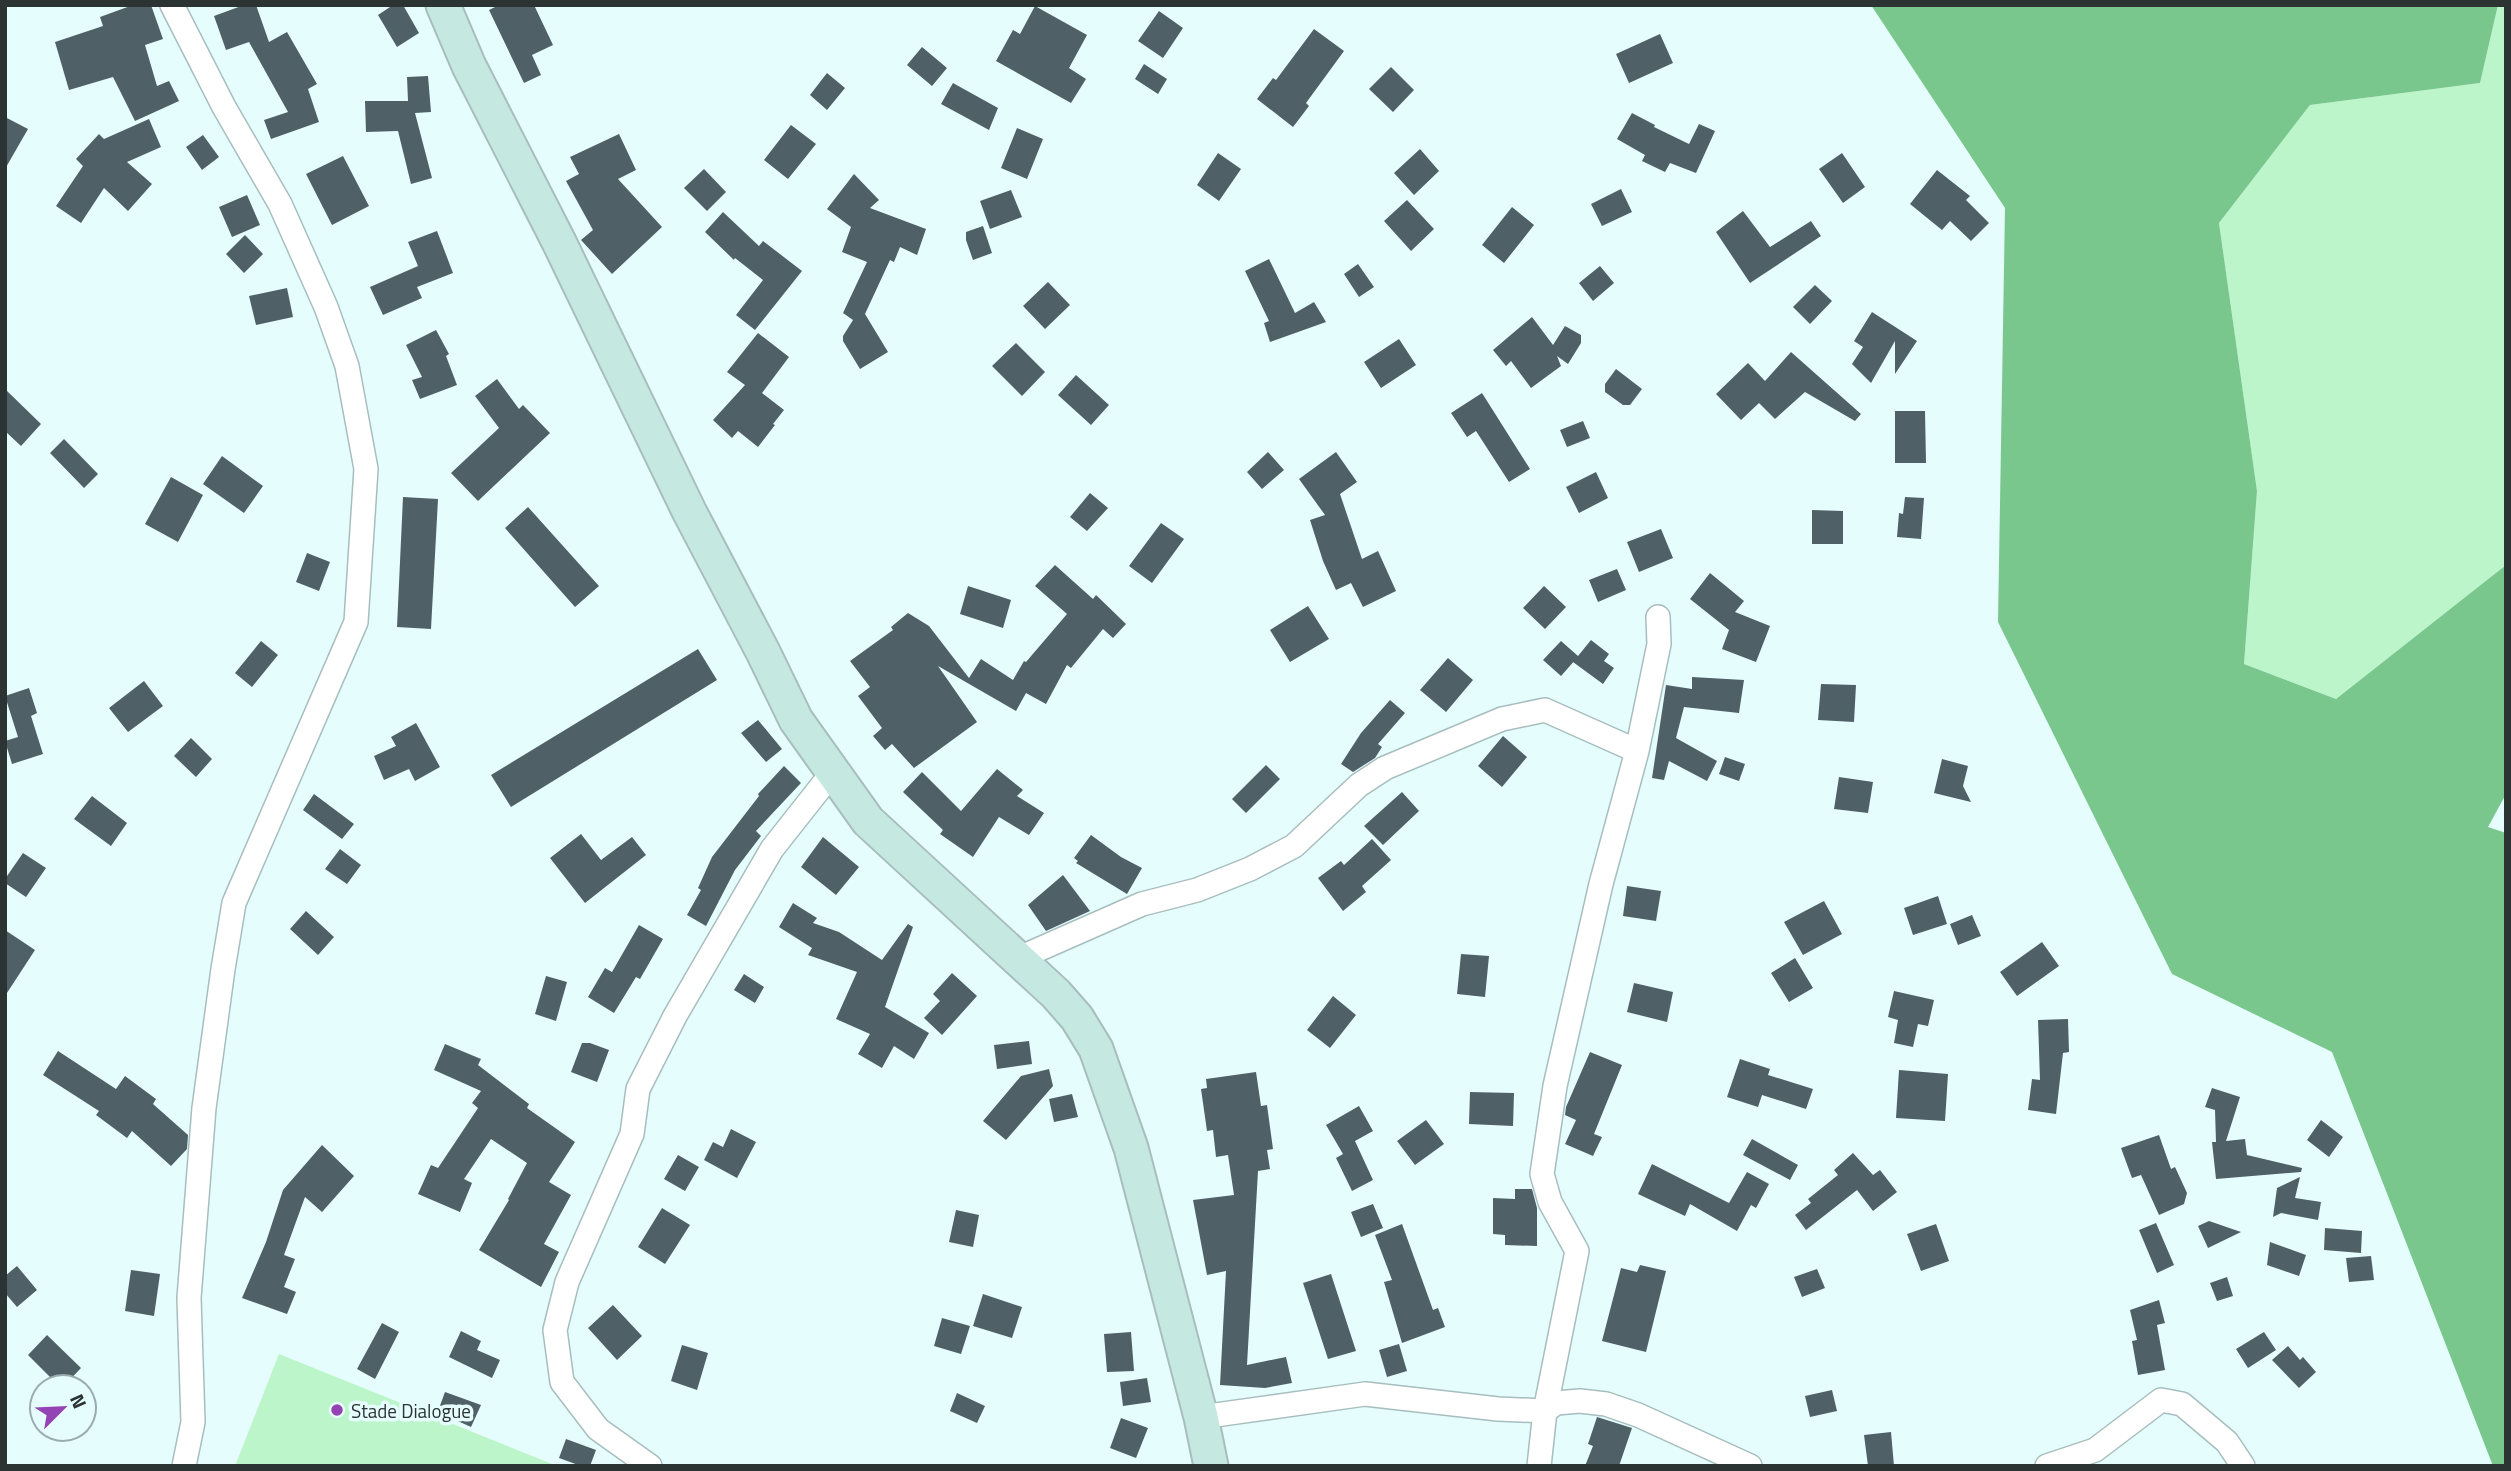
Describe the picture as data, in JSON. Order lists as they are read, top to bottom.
{
  "places": ["Stade Dialogue"],
  "north": "top right"
}
